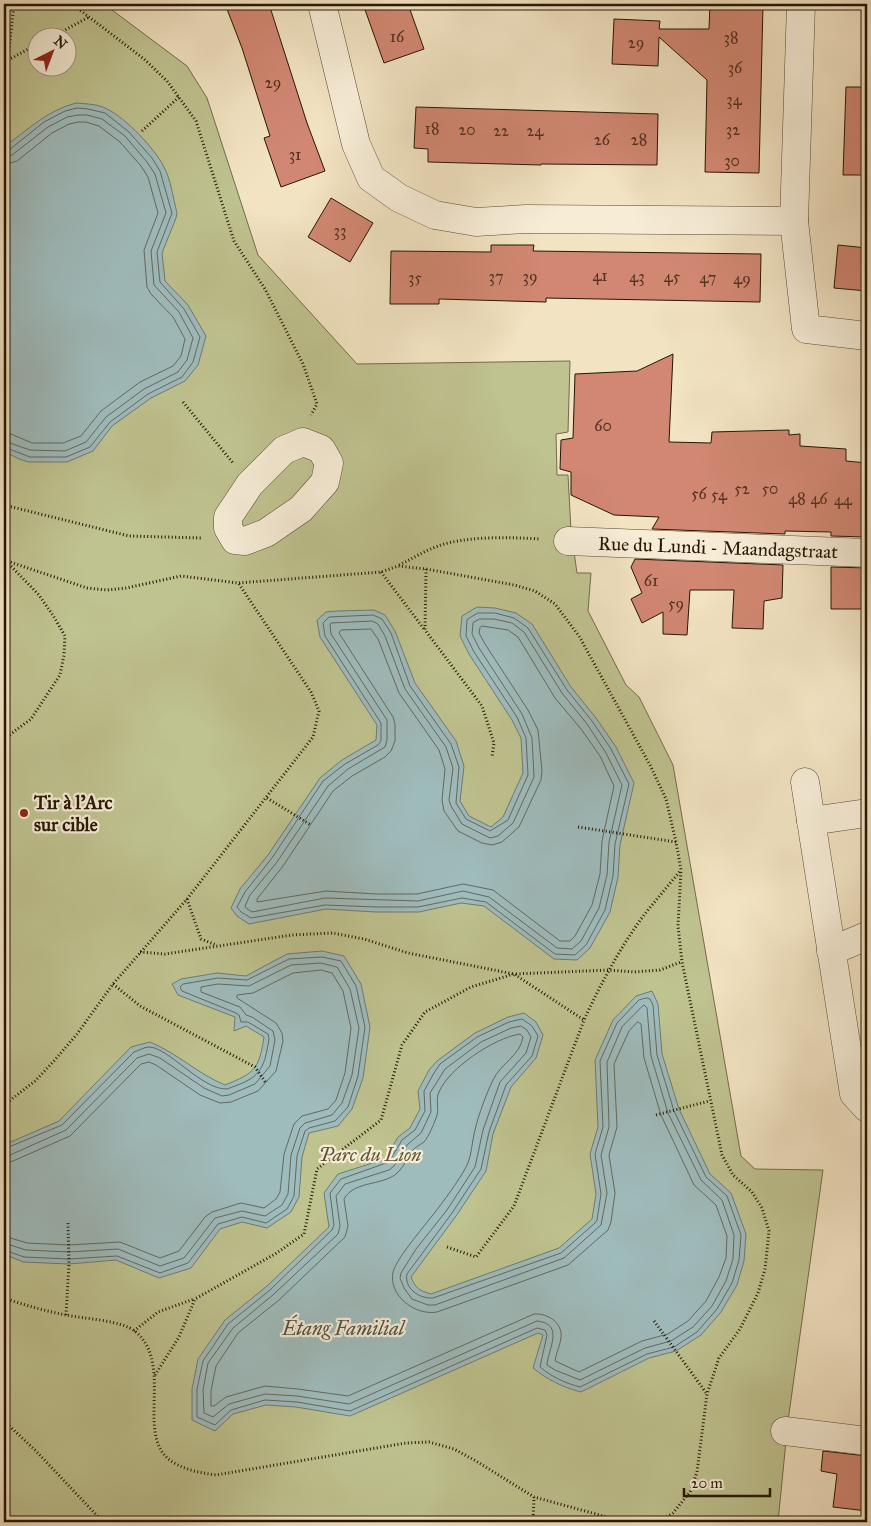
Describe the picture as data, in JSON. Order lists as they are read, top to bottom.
{
  "streets": {
    "street": ["Rue du Lundi - Maandagstraat"]
  },
  "water": ["Étang Familial"],
  "parks": ["Parc du Lion"],
  "places": ["Tir à l'Arc sur cible"],
  "house_numbers": [
    "16",
    "38",
    "29",
    "36",
    "29",
    "34",
    "18",
    "20",
    "32",
    "22",
    "24",
    "26",
    "28",
    "31",
    "30",
    "33",
    "41",
    "37",
    "39",
    "43",
    "45",
    "35",
    "47",
    "49",
    "60",
    "52",
    "50",
    "56",
    "54",
    "48",
    "46",
    "44",
    "61",
    "59"
  ],
  "scale_bar": "20 m",
  "north": "top right"
}
